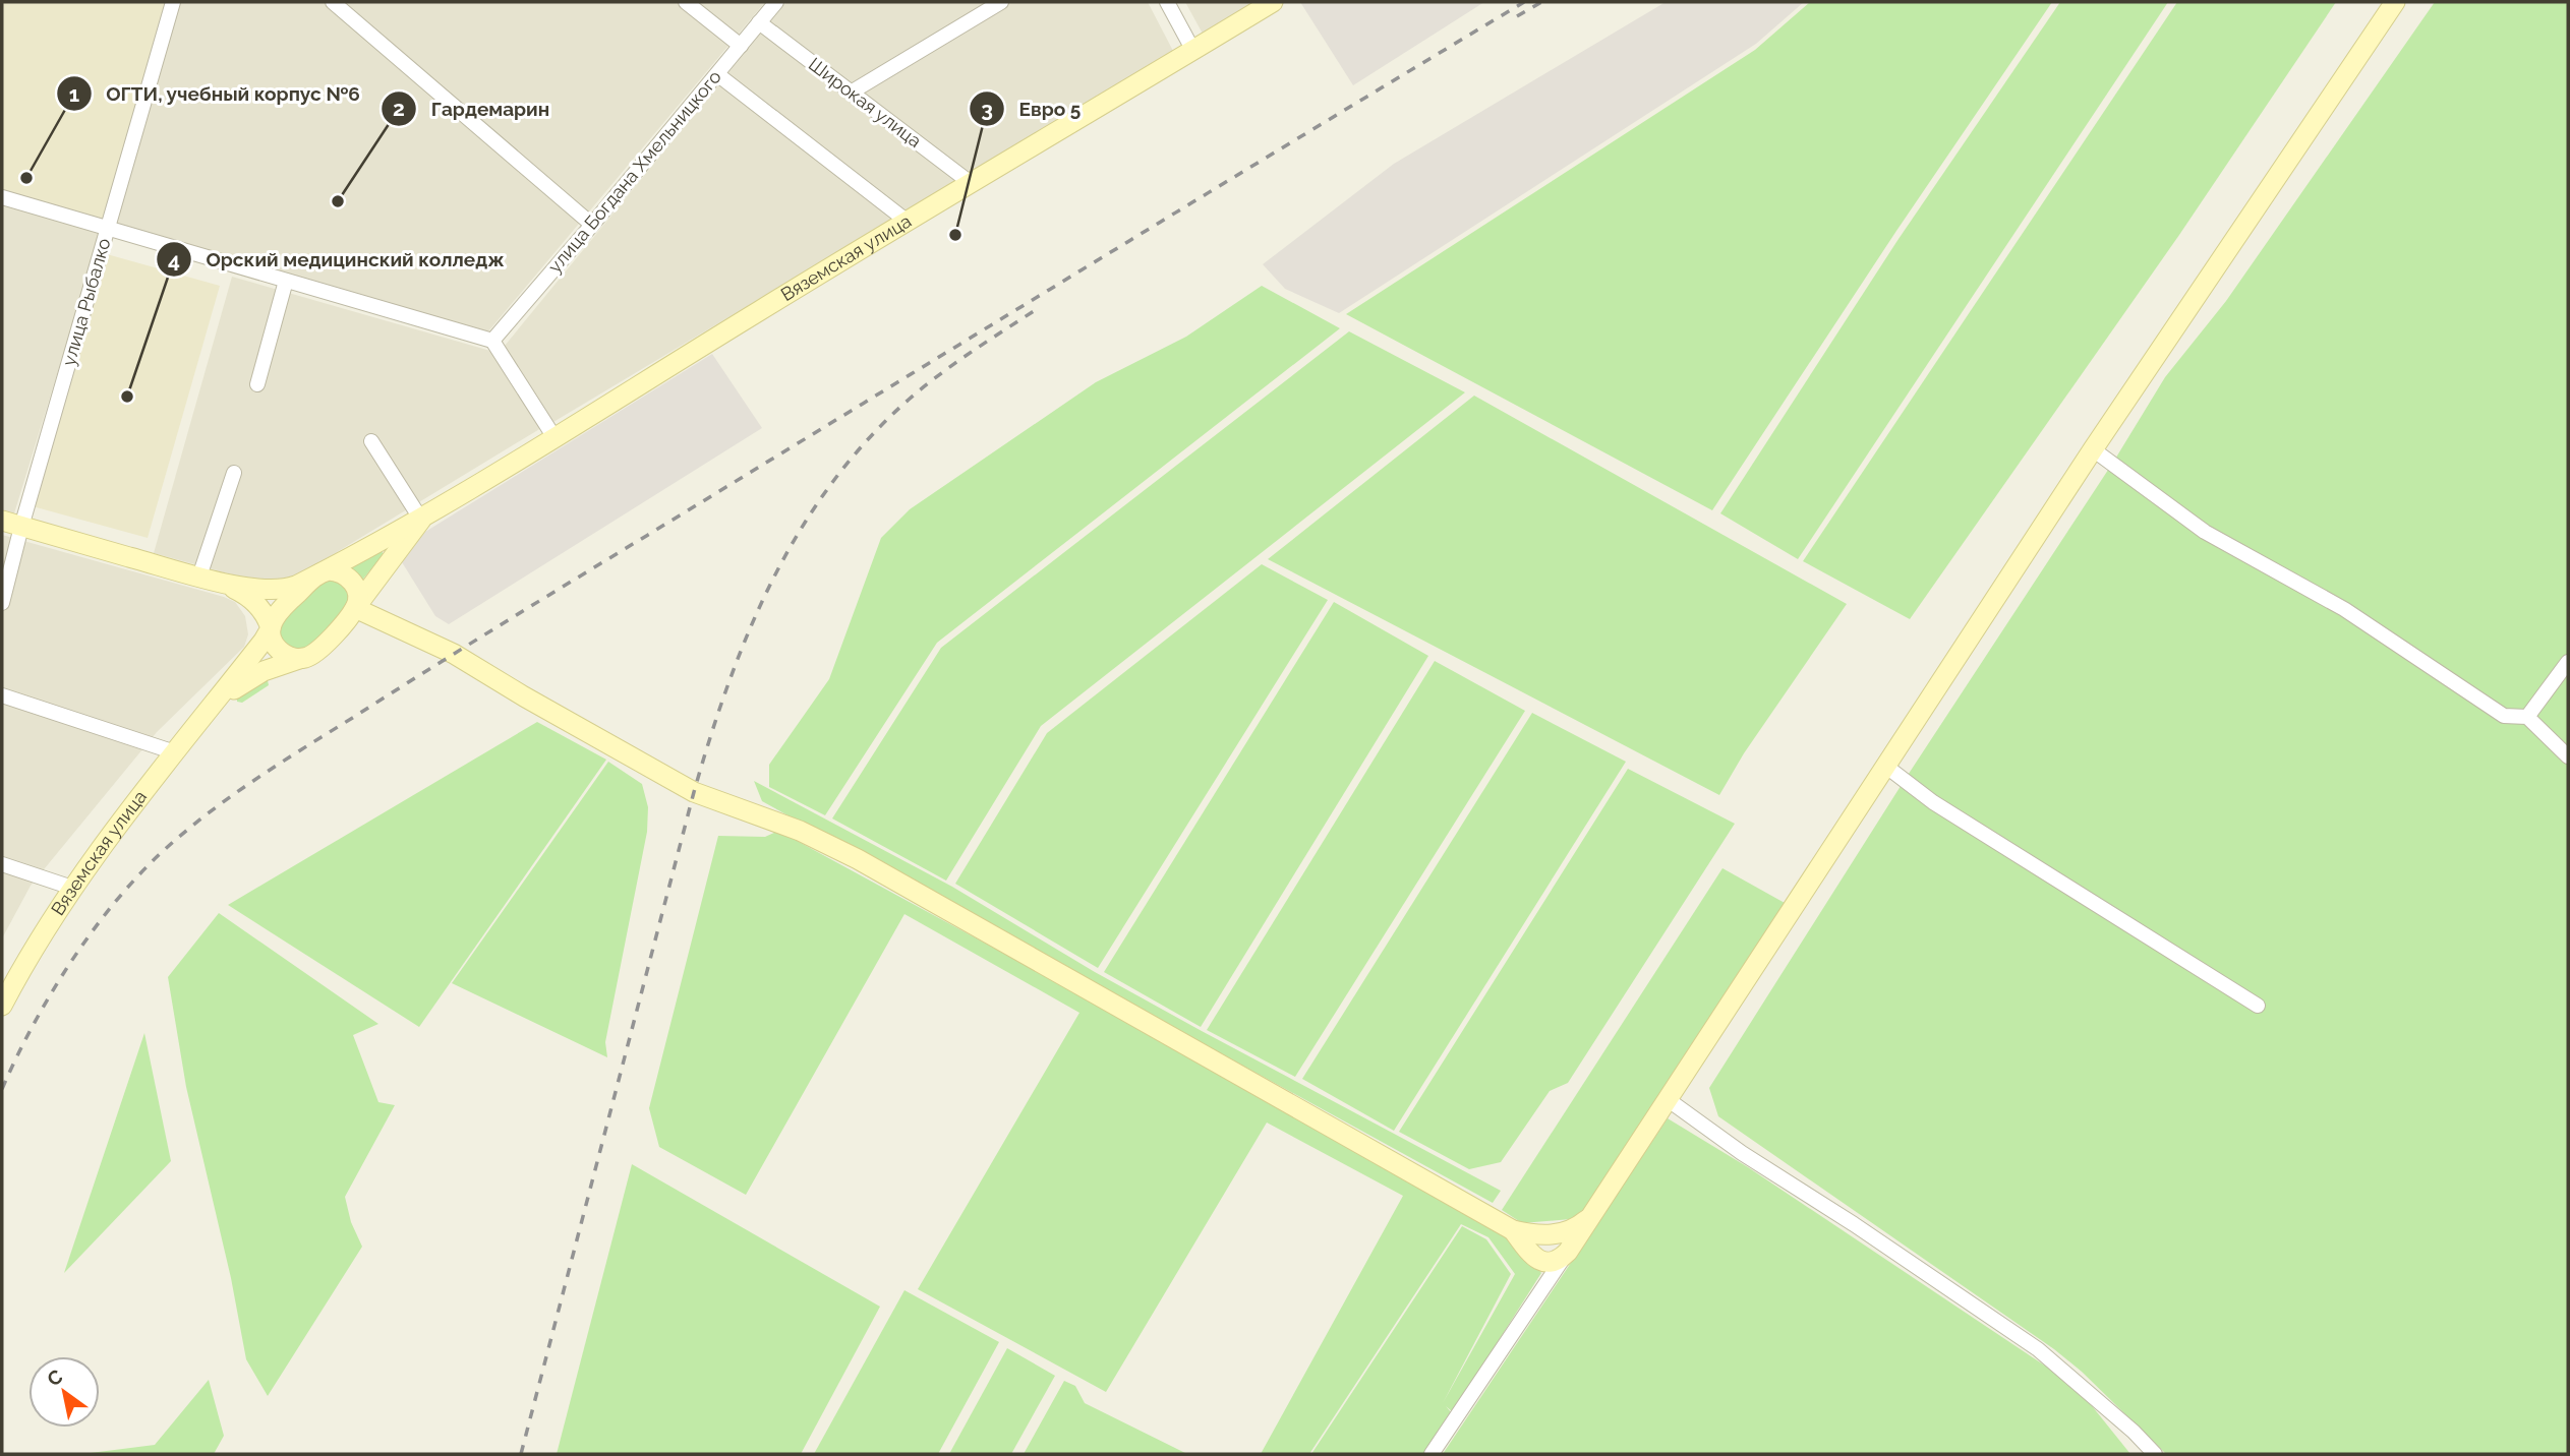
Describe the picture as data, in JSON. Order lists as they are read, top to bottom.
{
  "streets": {
    "main road": ["Вяземская улица"],
    "street": ["Широкая улица", "улица Богдана Хмельницкого", "улица Рыбалко"]
  },
  "crossings": [
    ["Широкая улица", "улица Богдана Хмельницкого"],
    ["Широкая улица", "Вяземская улица"]
  ],
  "places": [
    "ОГТИ, учебный корпус №6",
    "Гардемарин",
    "Евро 5",
    "Орский медицинский колледж"
  ],
  "north": "top left"
}
